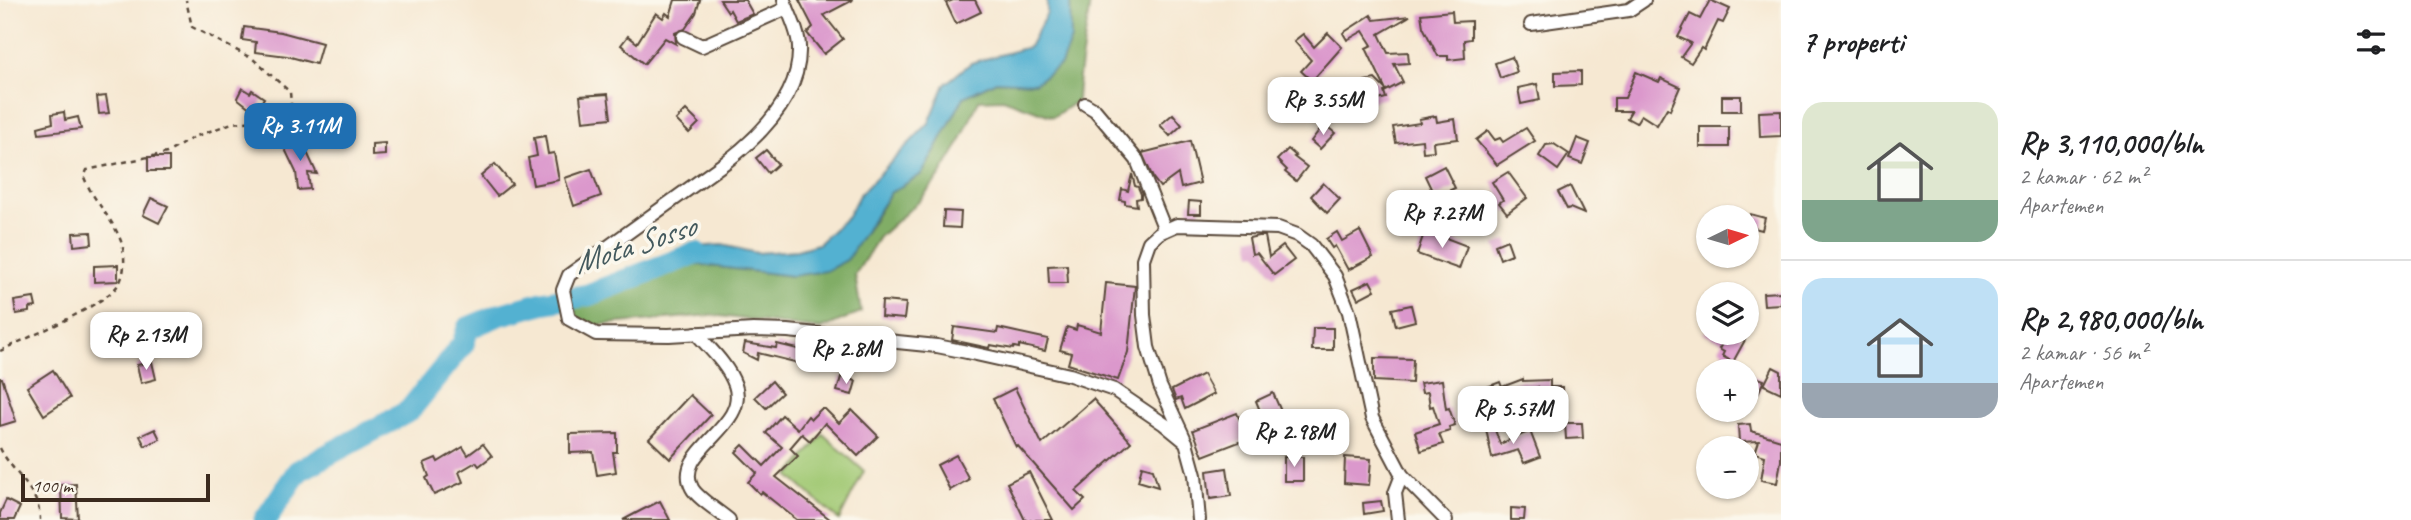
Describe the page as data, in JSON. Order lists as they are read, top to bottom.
{
  "water": ["Mota Sosso"],
  "scale_bar": "100 m",
  "north": "right",
  "page": {
    "heading": "7 properti",
    "price": [
      "Rp 3.55M",
      "Rp 3.11M",
      "Rp 7.27M",
      "Rp 2.13M",
      "Rp 2.8M",
      "Rp 5.57M",
      "Rp 2.98M"
    ],
    "list": [
      {
        "name": "Rp 3,110,000/bln",
        "note": "2 kamar · 62 m² · Apartemen"
      },
      {
        "name": "Rp 2,980,000/bln",
        "note": "2 kamar · 56 m² · Apartemen"
      }
    ],
    "map_buttons": ["+", "−"],
    "scale": "100 m"
  }
}
